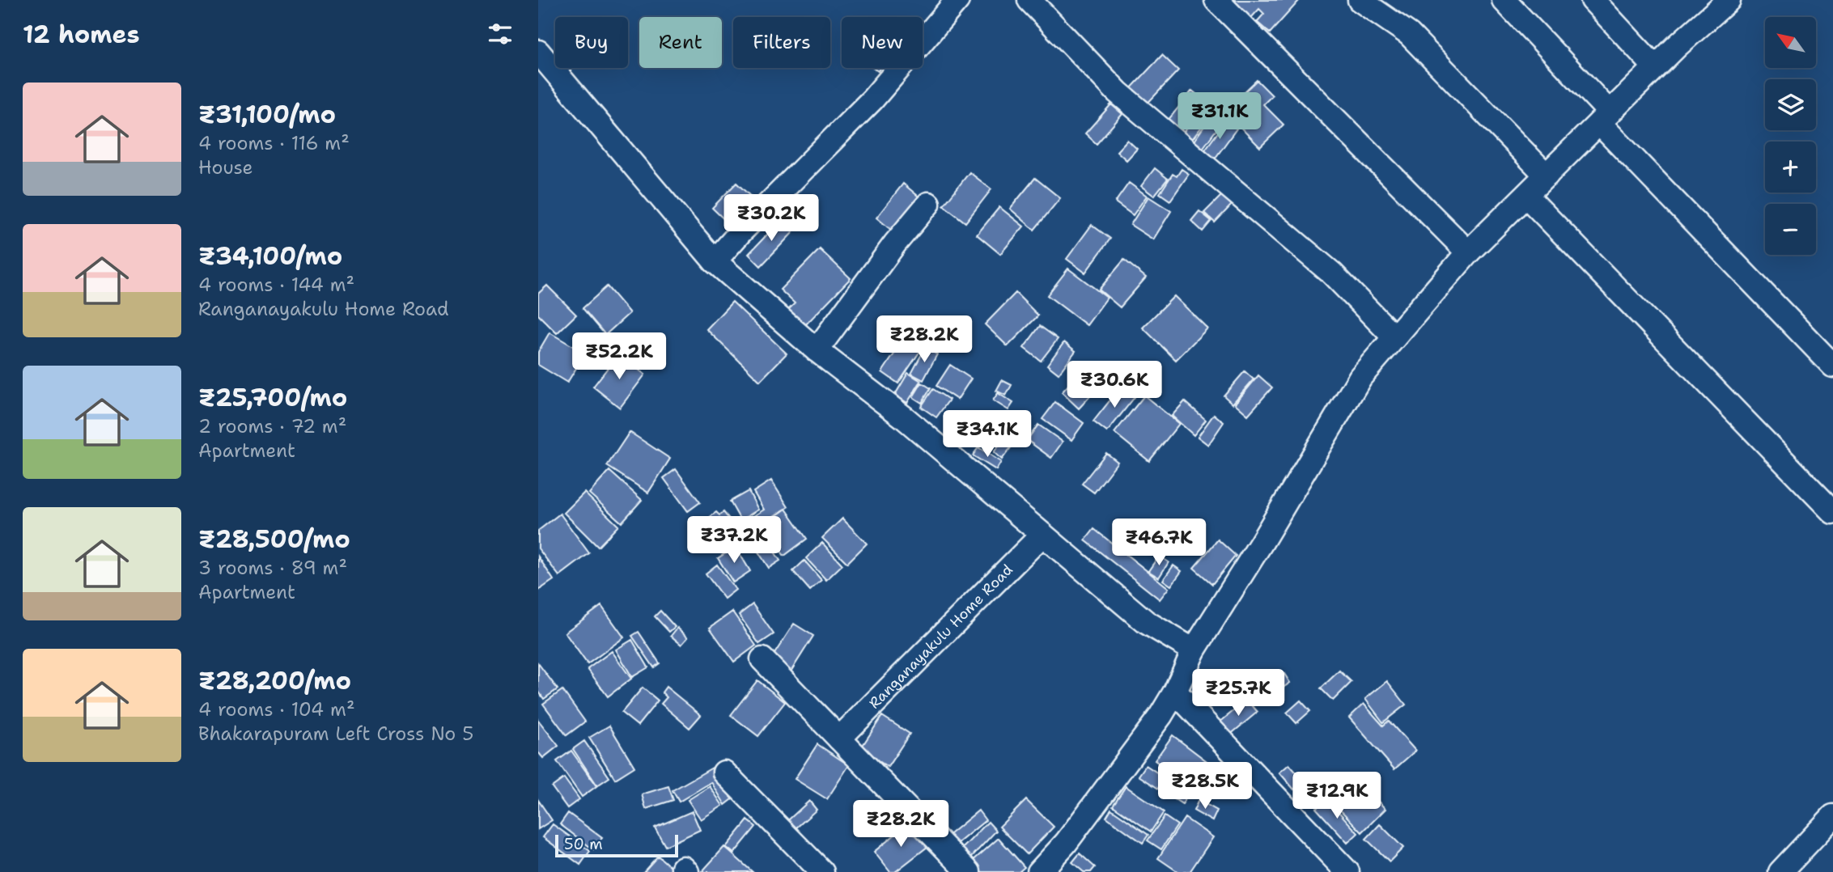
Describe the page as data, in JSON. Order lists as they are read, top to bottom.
{
  "streets": {
    "street": ["Ranganayakulu Home Road"]
  },
  "scale_bar": "50 m",
  "north": "top left",
  "page": {
    "heading": "12 homes",
    "map_buttons": ["+", "−"],
    "chip": [
      "Buy",
      "Rent",
      "Filters",
      "New"
    ],
    "list": [
      {
        "name": "₹31,100/mo",
        "note": "4 rooms · 116 m² · House"
      },
      {
        "name": "₹34,100/mo",
        "note": "4 rooms · 144 m² · Ranganayakulu Home Road"
      },
      {
        "name": "₹25,700/mo",
        "note": "2 rooms · 72 m² · Apartment"
      },
      {
        "name": "₹28,500/mo",
        "note": "3 rooms · 89 m² · Apartment"
      },
      {
        "name": "₹28,200/mo",
        "note": "4 rooms · 104 m² · Bhakarapuram Left Cross No 5"
      }
    ],
    "price": [
      "₹31.1K",
      "₹30.2K",
      "₹28.2K",
      "₹52.2K",
      "₹30.6K",
      "₹34.1K",
      "₹37.2K",
      "₹46.7K",
      "₹25.7K",
      "₹28.5K",
      "₹12.9K",
      "₹28.2K"
    ],
    "scale": "50 m"
  }
}
